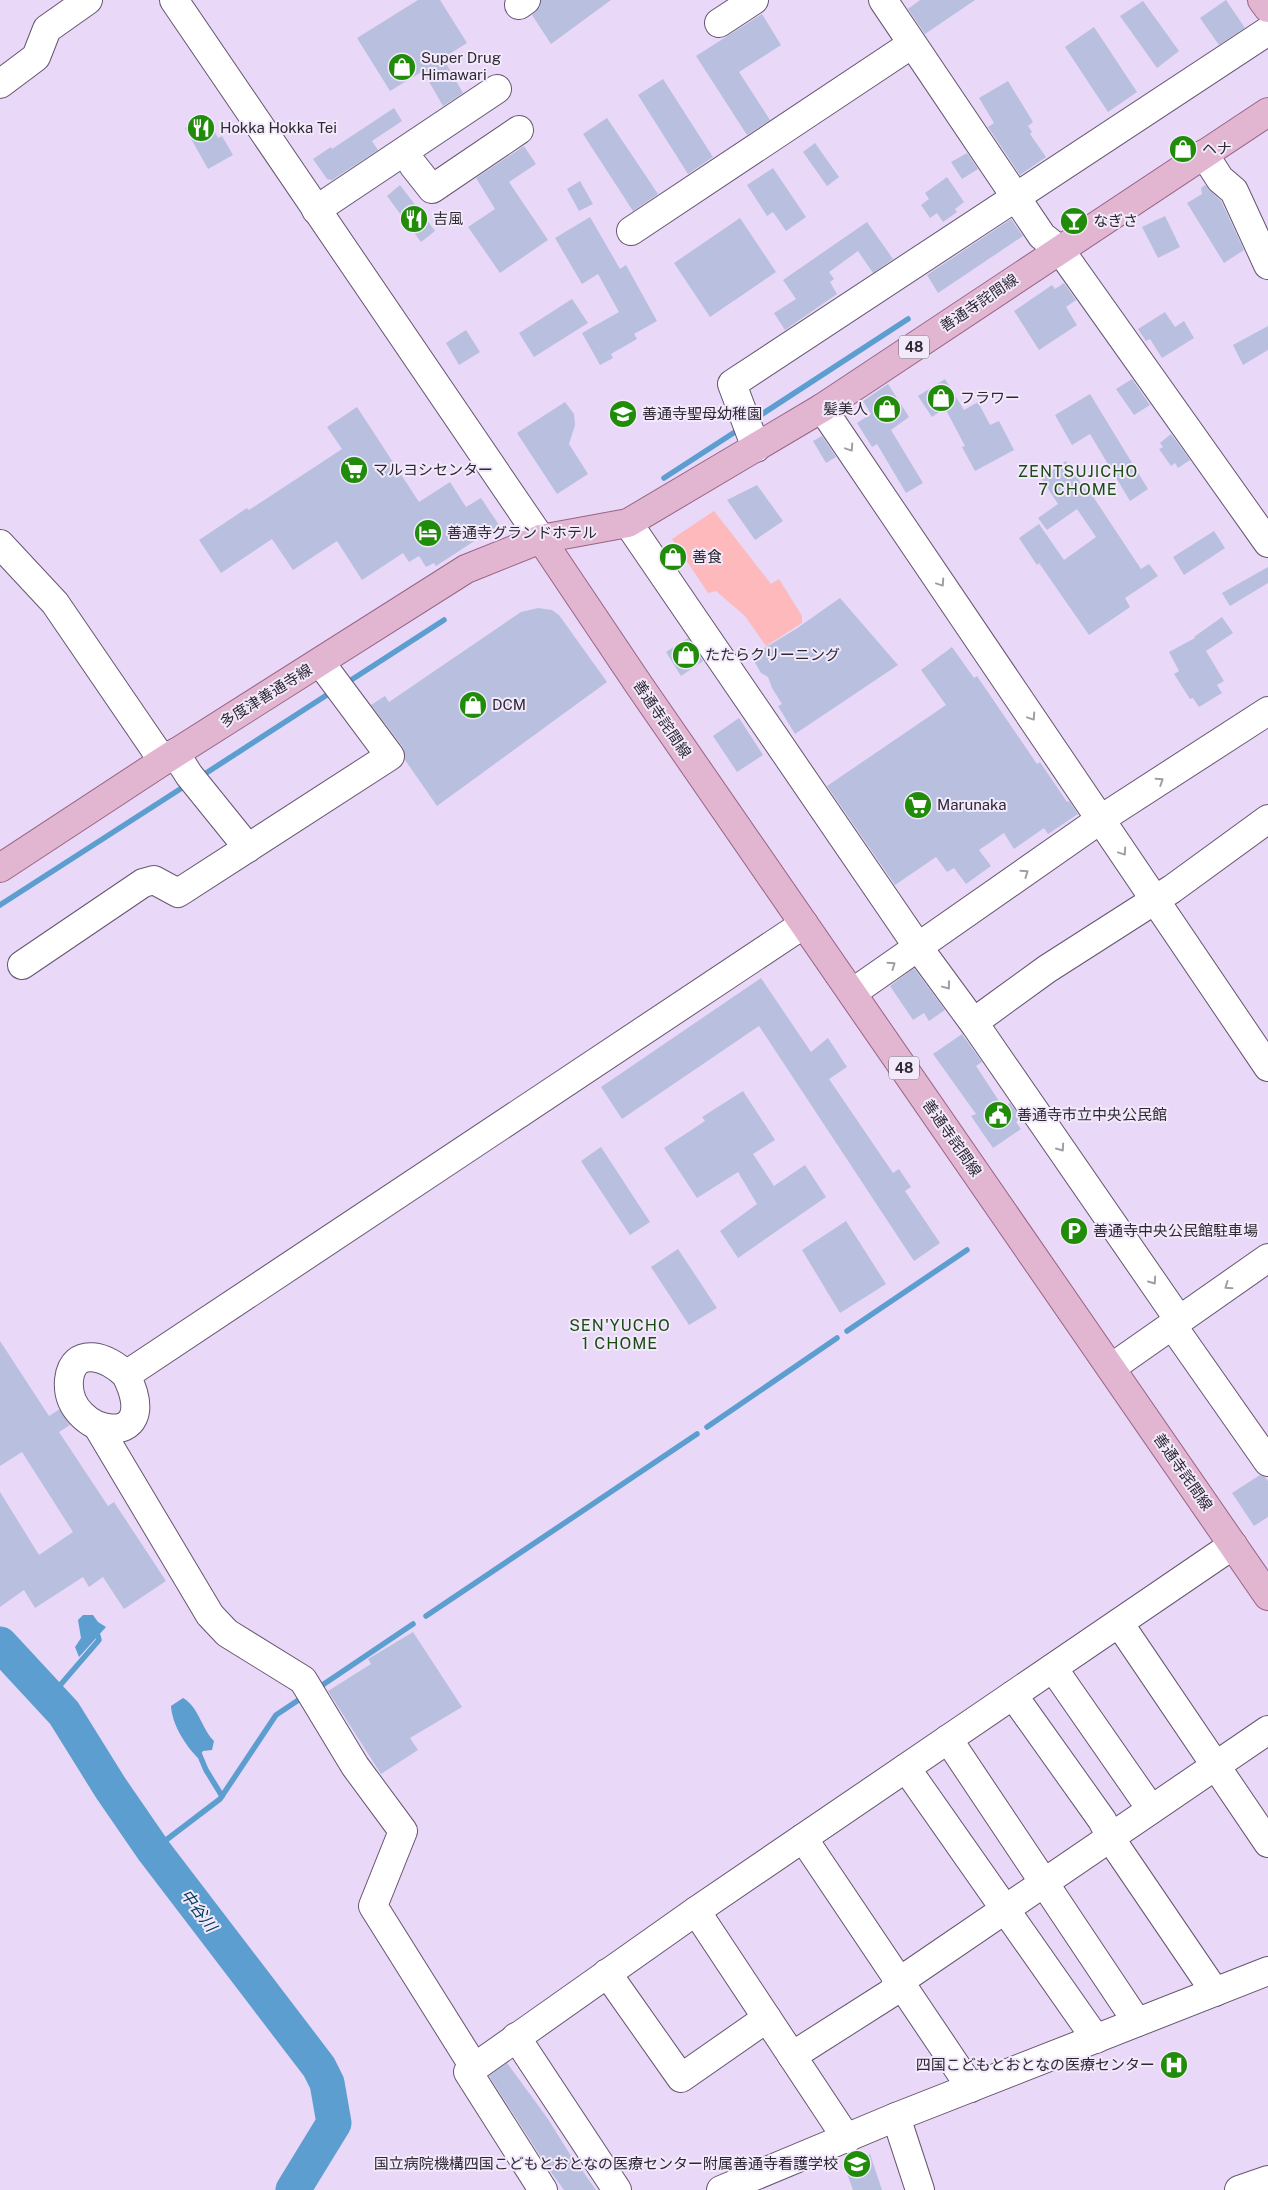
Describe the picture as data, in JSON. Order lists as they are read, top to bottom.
{
  "streets": {
    "main road": ["善通寺詫間線", "48", "多度津善通寺線"]
  },
  "crossings": [
    ["善通寺詫間線", "多度津善通寺線"]
  ],
  "districts": ["ZENTSUJICHO 7 CHOME", "SEN'YUCHO 1 CHOME"],
  "water": ["中谷川"],
  "places": {
    "shop": [
      "Super Drug Himawari",
      "ヘナ",
      "フラワー",
      "髪美人",
      "善食",
      "たたらクリーニング",
      "DCM"
    ],
    "restaurant": ["Hokka Hokka Tei", "吉風"],
    "bar": ["なぎさ"],
    "school or university": ["善通寺聖母幼稚園", "国立病院機構四国こどもとおとなの医療センター附属善通寺看護学校"],
    "supermarket": ["マルヨシセンター", "Marunaka"],
    "hotel": ["善通寺グランドホテル"],
    "public building": ["善通寺市立中央公民館"],
    "parking": ["善通寺中央公民館駐車場"],
    "hospital": ["四国こどもとおとなの医療センター"]
  }
}
